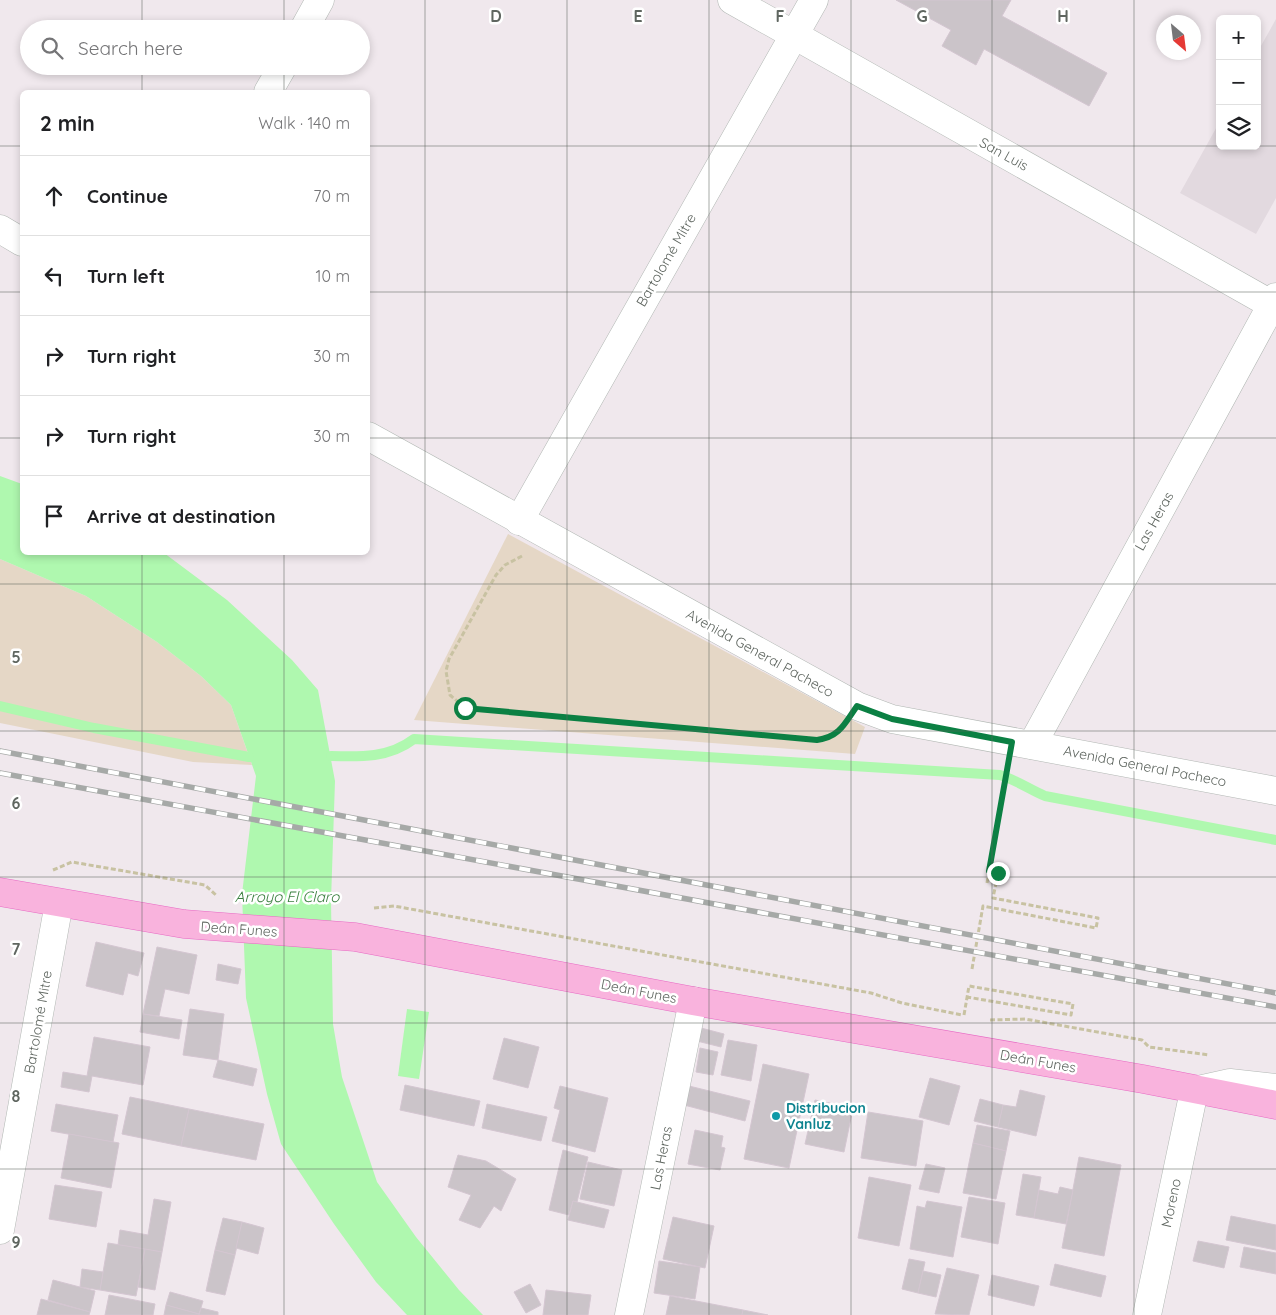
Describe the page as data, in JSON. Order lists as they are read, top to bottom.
{
  "streets": {
    "main road": ["Deán Funes"],
    "street": [
      "San Luis",
      "Bartolomé Mitre",
      "Las Heras",
      "Avenida General Pacheco",
      "Moreno"
    ]
  },
  "crossings": [
    ["San Luis", "Bartolomé Mitre"],
    ["San Luis", "Las Heras"],
    ["Bartolomé Mitre", "Avenida General Pacheco"],
    ["Bartolomé Mitre", "Deán Funes"],
    ["Las Heras", "Avenida General Pacheco"],
    ["Las Heras", "Deán Funes"],
    ["Deán Funes", "Moreno"]
  ],
  "water": ["Arroyo El Claro"],
  "places": ["Distribucion Vanluz"],
  "north": "bottom right",
  "page": {
    "map_buttons": ["+", "−"],
    "search": "Search here",
    "heading": ["2 min", "Walk · 140 m"],
    "list": [
      ["Continue", "70 m"],
      ["Turn left", "10 m"],
      ["Turn right", "30 m"],
      ["Turn right", "30 m"],
      "Arrive at destination"
    ]
  },
  "grid": {
    "columns": [
      "D",
      "E",
      "F",
      "G",
      "H"
    ],
    "rows": [
      "5",
      "6",
      "7",
      "8",
      "9"
    ]
  }
}
